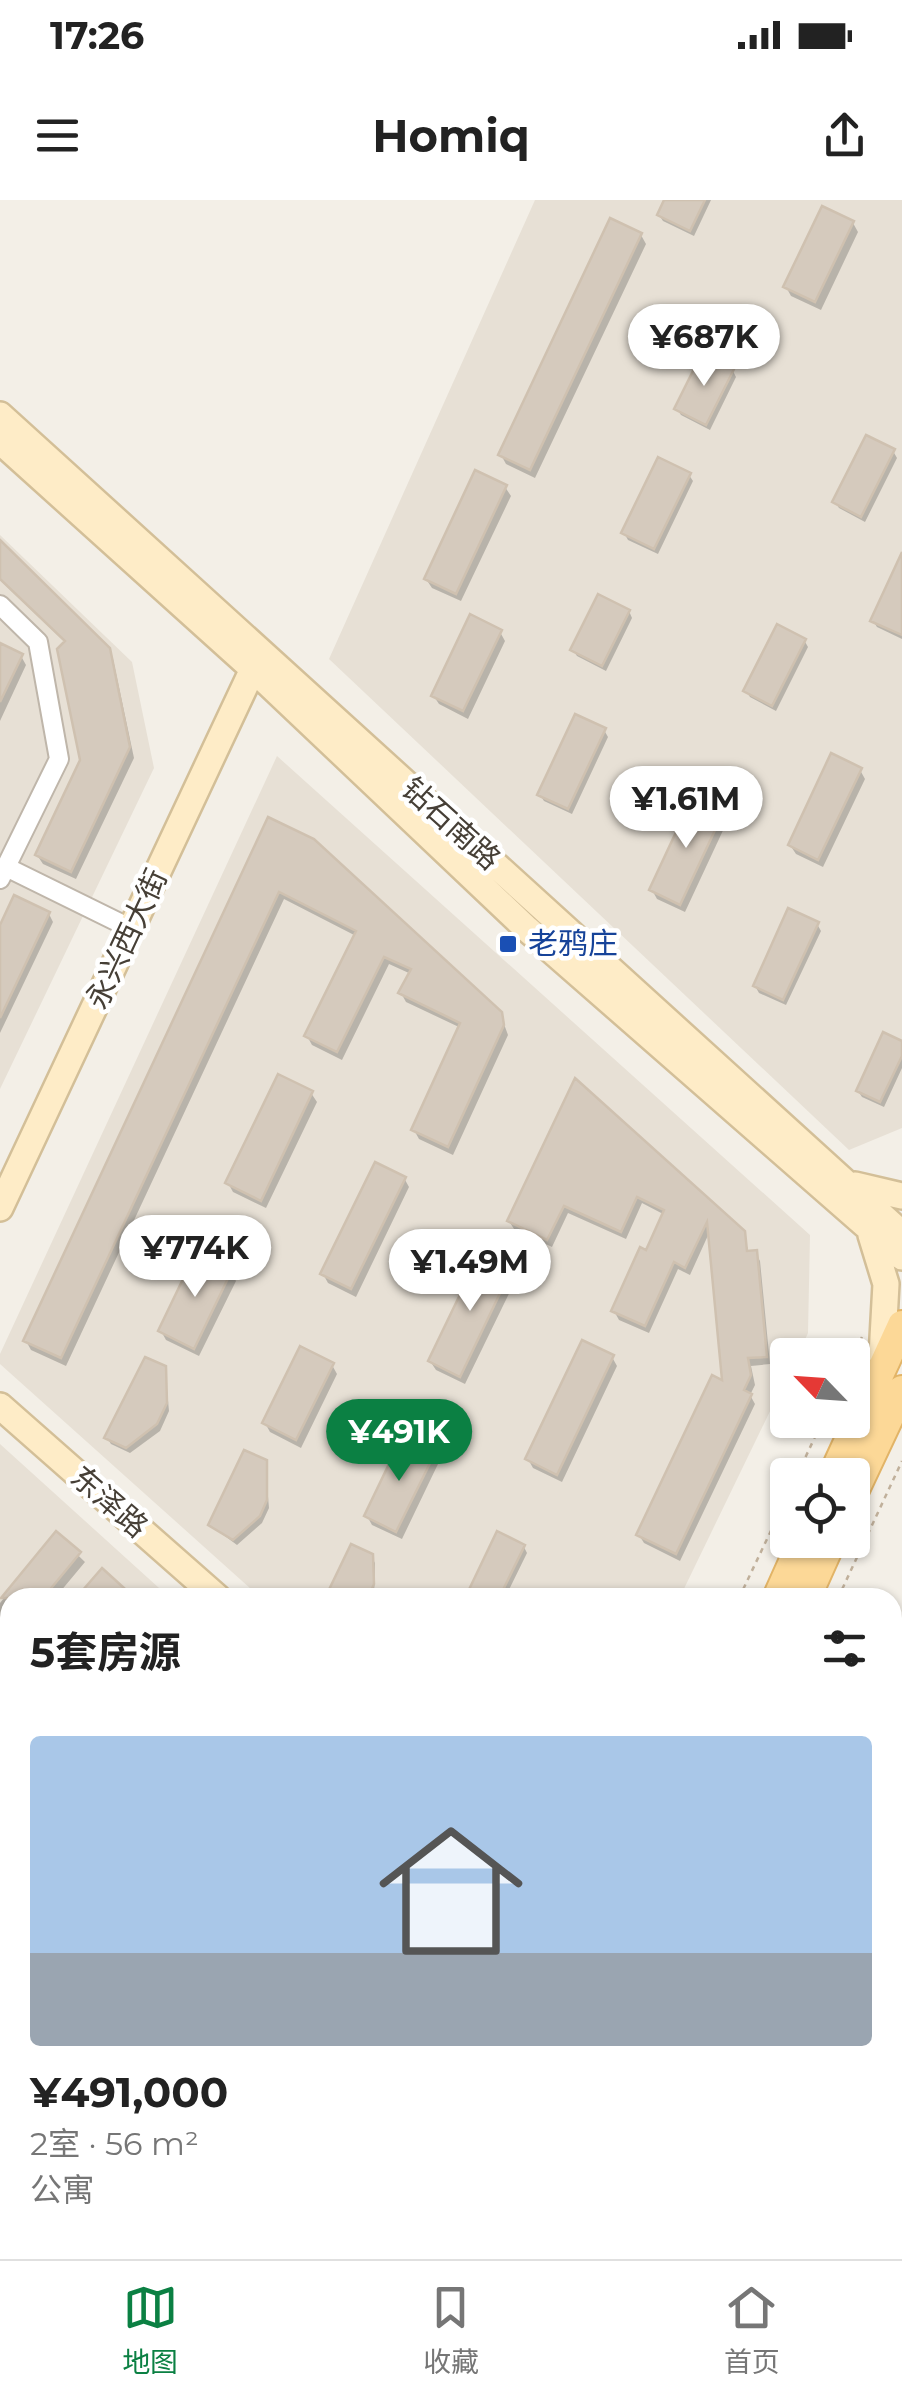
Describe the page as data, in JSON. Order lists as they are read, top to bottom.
{
  "streets": {
    "main road": ["钻石南路", "永兴西大街", "东泽路"]
  },
  "crossings": [
    ["钻石南路", "永兴西大街"]
  ],
  "places": {
    "transit": ["老鸦庄"]
  },
  "north": "top left",
  "page": {
    "status": "17:26",
    "header": "Homiq",
    "price": [
      "¥687K",
      "¥1.61M",
      "¥774K",
      "¥1.49M",
      "¥491K"
    ],
    "heading": "5套房源",
    "list": [
      {
        "name": "¥491,000",
        "note": "2室 · 56 m² · 公寓"
      }
    ],
    "tabs": ["地图", "收藏", "首页"]
  }
}
